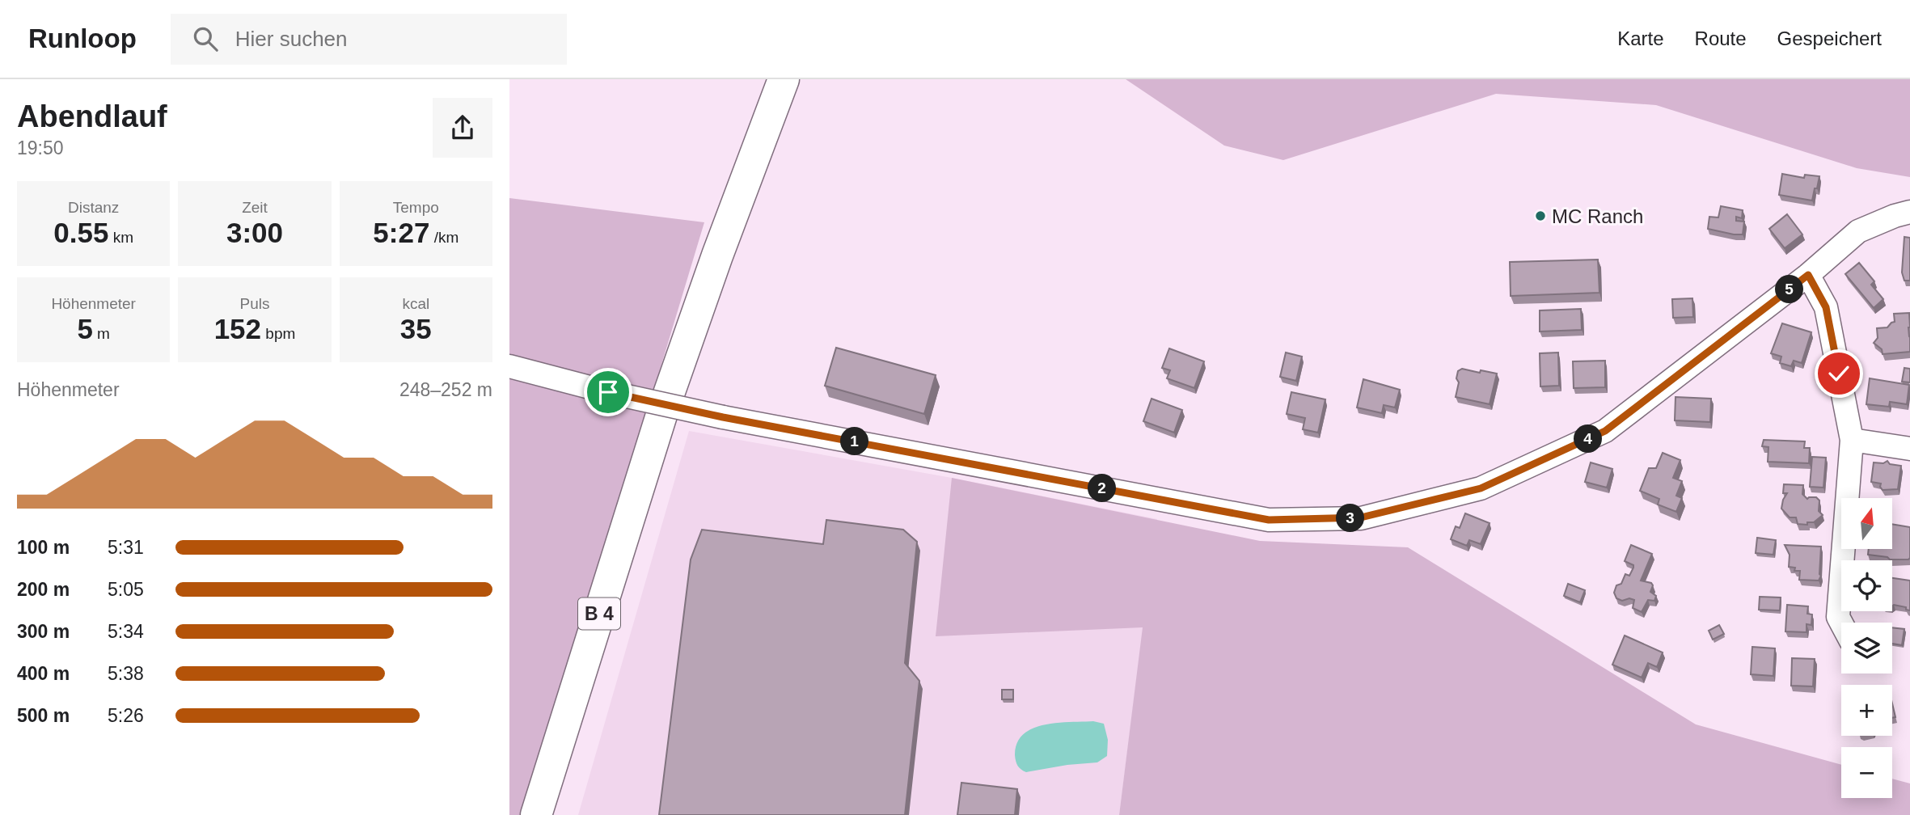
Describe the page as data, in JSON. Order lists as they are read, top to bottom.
{
  "streets": {
    "highway": ["B 4"]
  },
  "places": ["MC Ranch"],
  "north": "top",
  "page": {
    "header": "Runloop",
    "search": "Hier suchen",
    "nav": ["Karte", "Route", "Gespeichert"],
    "heading": ["Abendlauf", "19:50"],
    "stats": [
      ["Distanz", "0.55 km"],
      ["Zeit", "3:00"],
      ["Tempo", "5:27 /km"],
      ["Höhenmeter", "5 m"],
      ["Puls", "152 bpm"],
      ["kcal", "35"]
    ],
    "pins": [
      "5",
      "4",
      "1",
      "2",
      "3"
    ],
    "chart": ["Höhenmeter", "248–252 m"],
    "map_buttons": ["+", "−"],
    "list": [
      {
        "name": "100 m",
        "note": "5:31"
      },
      {
        "name": "200 m",
        "note": "5:05"
      },
      {
        "name": "300 m",
        "note": "5:34"
      },
      {
        "name": "400 m",
        "note": "5:38"
      },
      {
        "name": "500 m",
        "note": "5:26"
      }
    ]
  }
}
